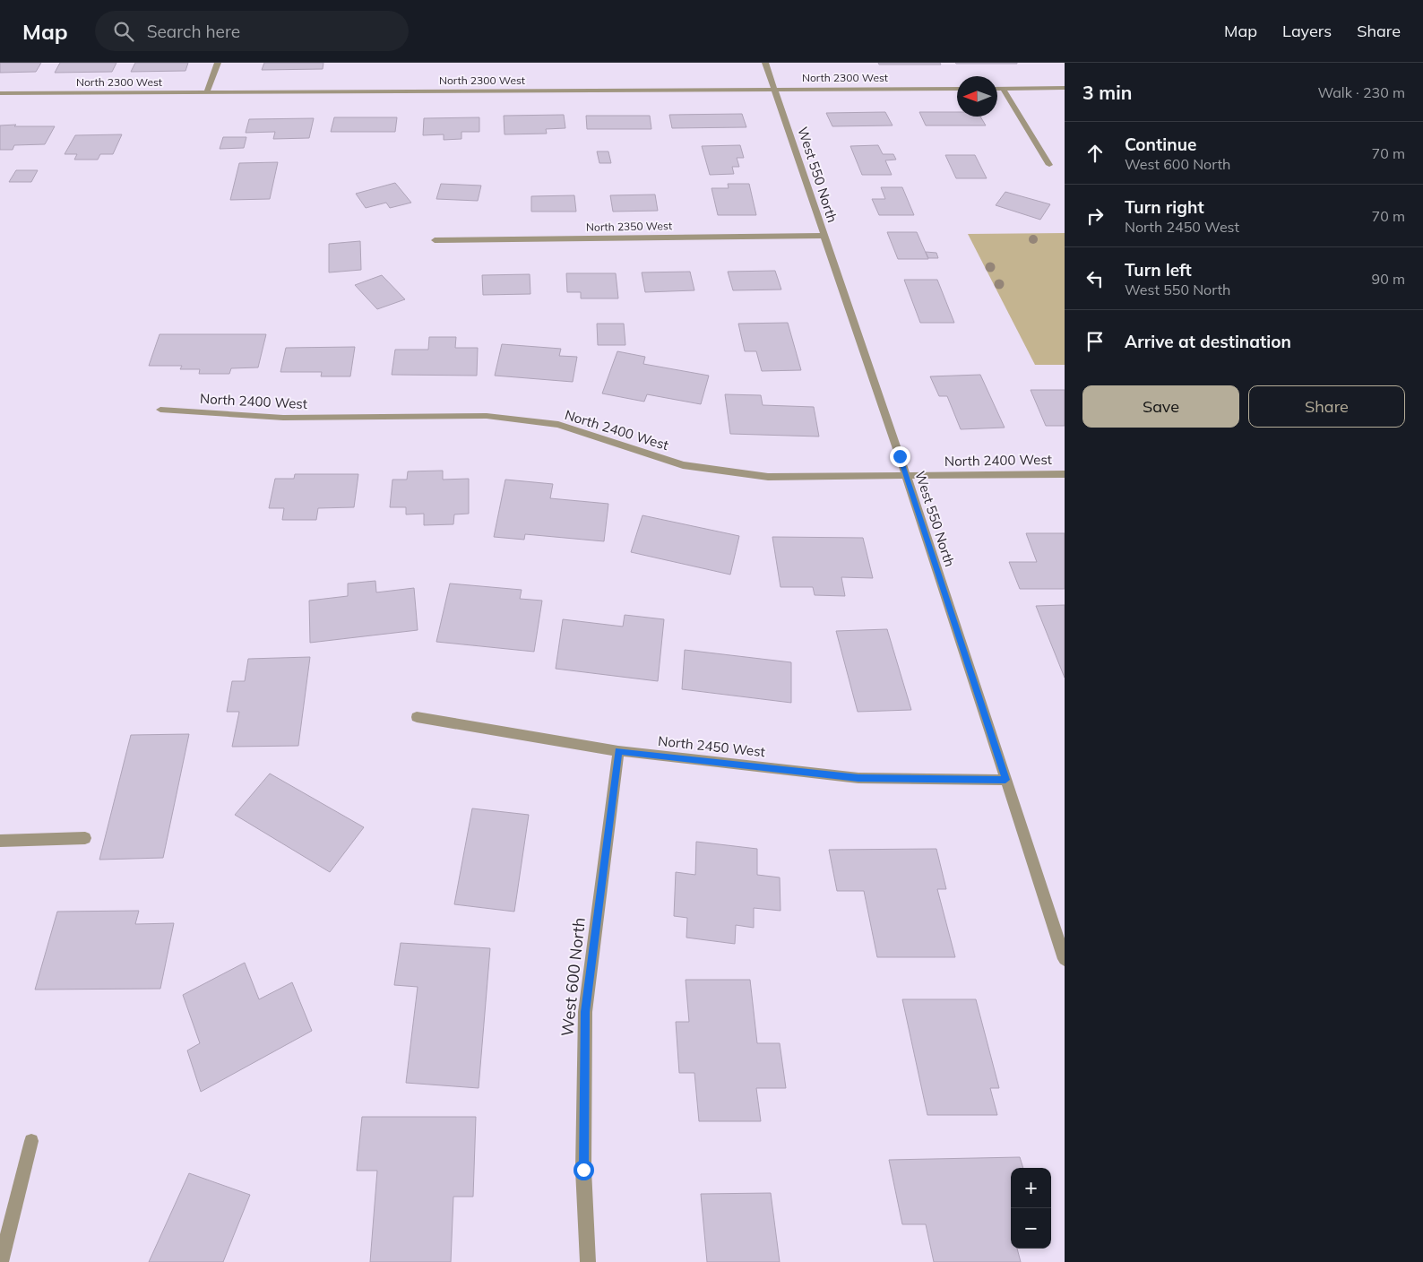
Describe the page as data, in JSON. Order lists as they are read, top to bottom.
{
  "streets": {
    "street": [
      "North 2300 West",
      "West 550 North",
      "North 2350 West",
      "North 2400 West",
      "North 2450 West",
      "West 600 North"
    ]
  },
  "crossings": [
    ["North 2300 West", "West 550 North"],
    ["West 550 North", "North 2350 West"],
    ["West 550 North", "North 2400 West"],
    ["West 550 North", "North 2450 West"],
    ["North 2450 West", "West 600 North"]
  ],
  "north": "left",
  "page": {
    "header": "Map",
    "search": "Search here",
    "nav": ["Map", "Layers", "Share"],
    "heading": ["3 min", "Walk · 230 m"],
    "list": [
      ["Continue", "West 600 North", "70 m"],
      ["Turn right", "North 2450 West", "70 m"],
      ["Turn left", "West 550 North", "90 m"],
      "Arrive at destination"
    ],
    "buttons": ["Save", "Share"],
    "map_buttons": ["+", "−"]
  }
}
